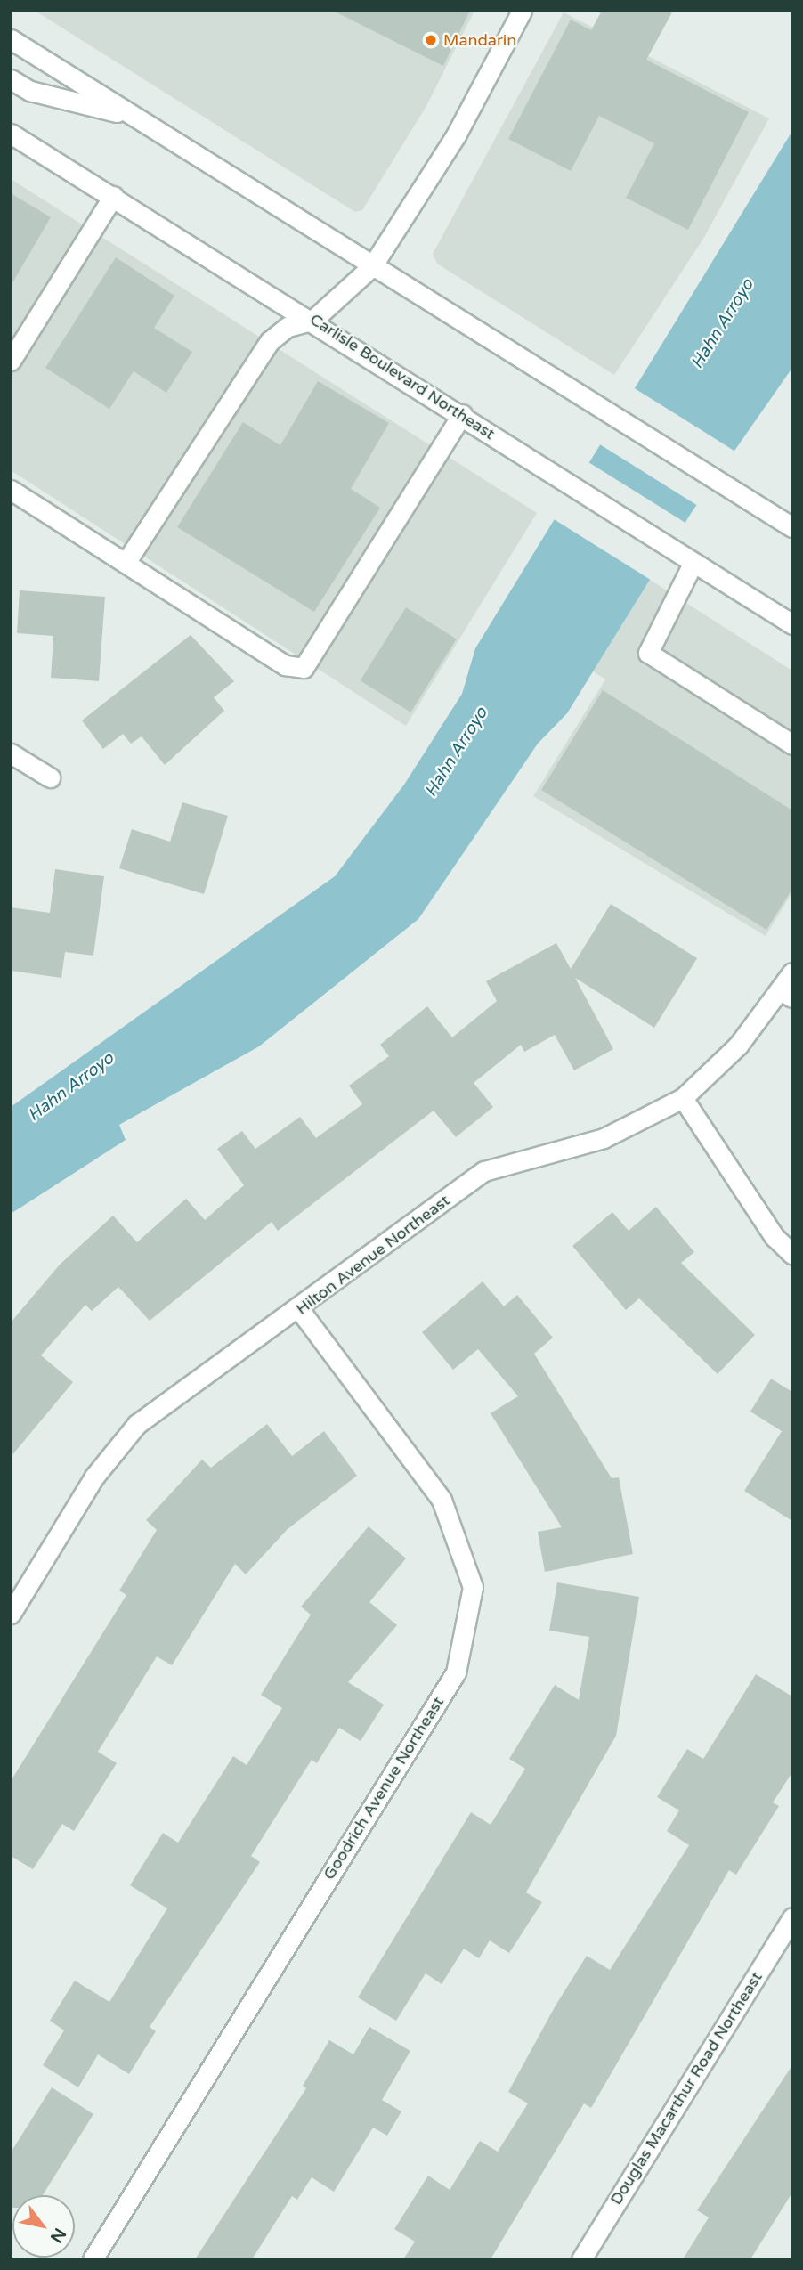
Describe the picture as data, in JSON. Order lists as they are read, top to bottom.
{
  "streets": {
    "street": [
      "Carlisle Boulevard Northeast",
      "Hilton Avenue Northeast",
      "Goodrich Avenue Northeast",
      "Douglas Macarthur Road Northeast"
    ]
  },
  "crossings": [
    ["Hilton Avenue Northeast", "Goodrich Avenue Northeast"]
  ],
  "water": ["Hahn Arroyo"],
  "places": ["Mandarin"],
  "north": "bottom right"
}
